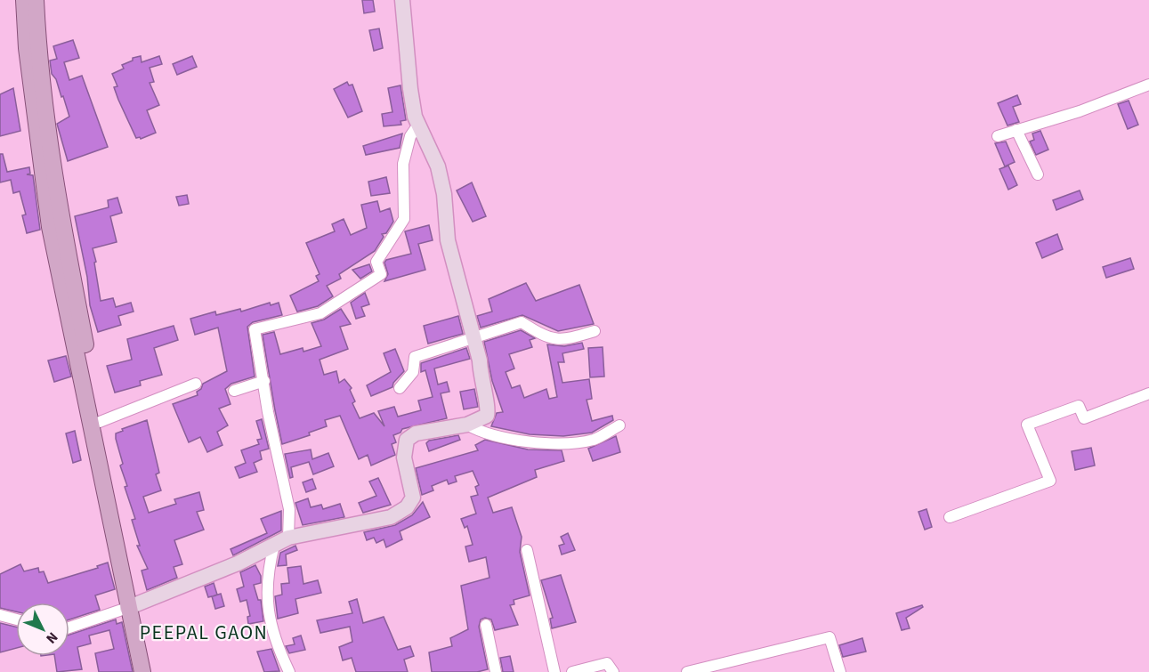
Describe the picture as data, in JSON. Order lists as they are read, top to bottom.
{
  "districts": ["PEEPAL GAON"],
  "north": "bottom right"
}
